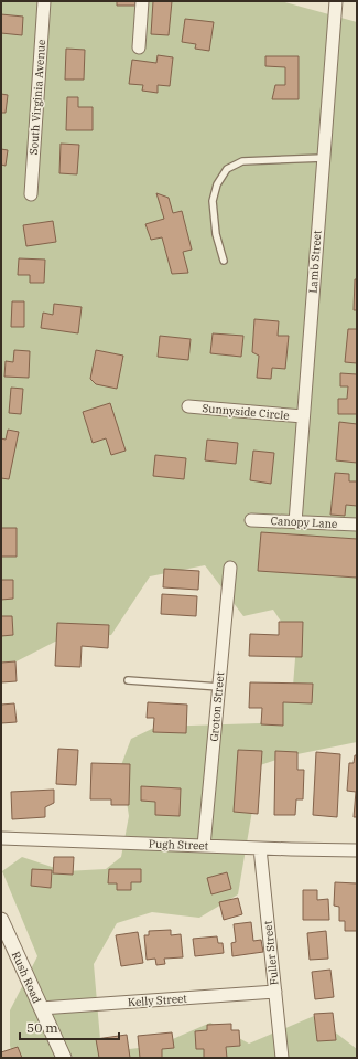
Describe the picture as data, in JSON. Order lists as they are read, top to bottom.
{
  "streets": {
    "street": [
      "South Virginia Avenue",
      "Lamb Street",
      "Sunnyside Circle",
      "Canopy Lane",
      "Groton Street",
      "Pugh Street",
      "Fuller Street",
      "Rush Road",
      "Kelly Street"
    ]
  },
  "crossings": [
    ["Lamb Street", "Sunnyside Circle"],
    ["Lamb Street", "Canopy Lane"],
    ["Groton Street", "Pugh Street"],
    ["Pugh Street", "Fuller Street"],
    ["Fuller Street", "Kelly Street"],
    ["Rush Road", "Kelly Street"]
  ],
  "scale_bar": "50 m"
}
